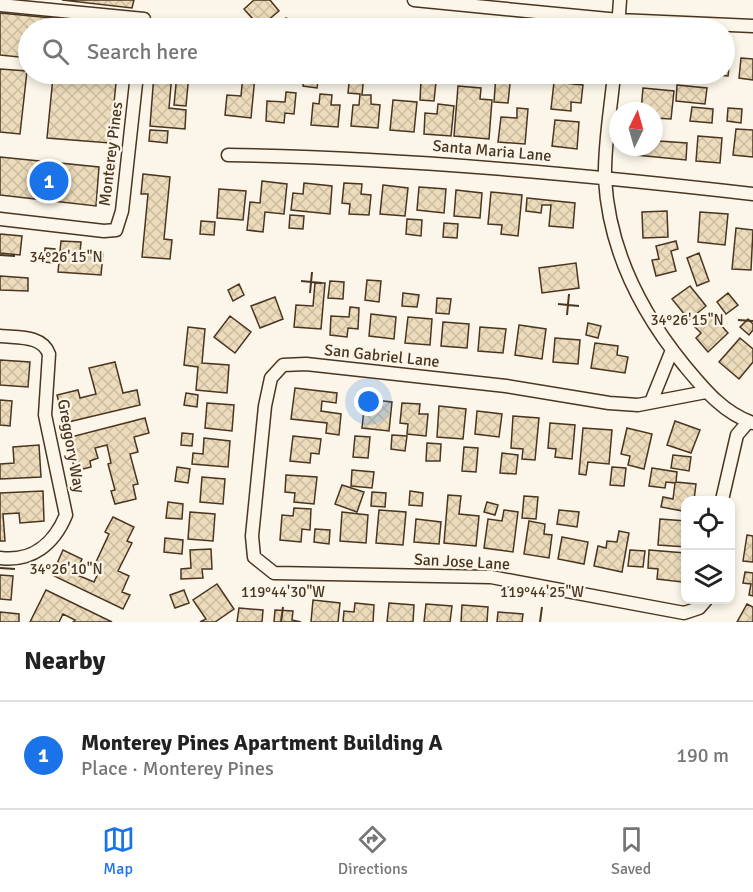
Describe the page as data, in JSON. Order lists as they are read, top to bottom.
{
  "streets": {
    "street": [
      "Santa Maria Lane",
      "Monterey Pines",
      "San Gabriel Lane",
      "Greggory Way",
      "San Jose Lane"
    ]
  },
  "crossings": [
    ["San Gabriel Lane", "San Jose Lane"]
  ],
  "north": "top",
  "page": {
    "search": "Search here",
    "pins": "1",
    "heading": "Nearby",
    "list": [
      {
        "mark": "1",
        "name": "Monterey Pines Apartment Building A",
        "note": "Place · Monterey Pines",
        "value": "190 m"
      }
    ],
    "nav": ["Map", "Directions", "Saved"]
  },
  "coordinates": [
    "34°26'15\"N",
    "34°26'10\"N",
    "119°44'30\"W",
    "119°44'25\"W"
  ]
}
